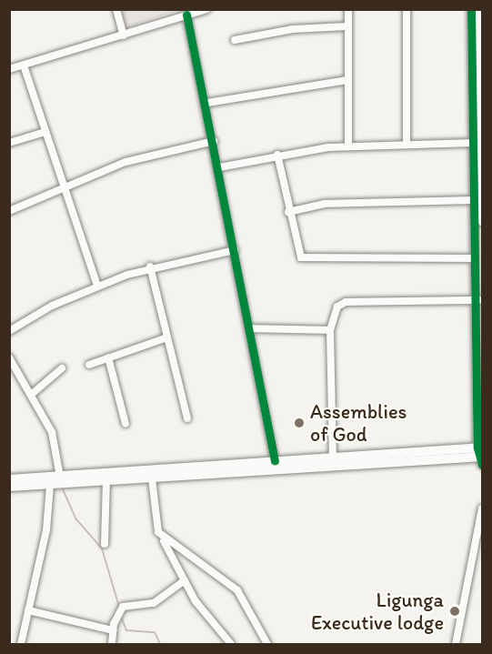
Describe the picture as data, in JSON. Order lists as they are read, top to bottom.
{
  "places": ["Assemblies of God", "Ligunga Executive lodge"]
}
